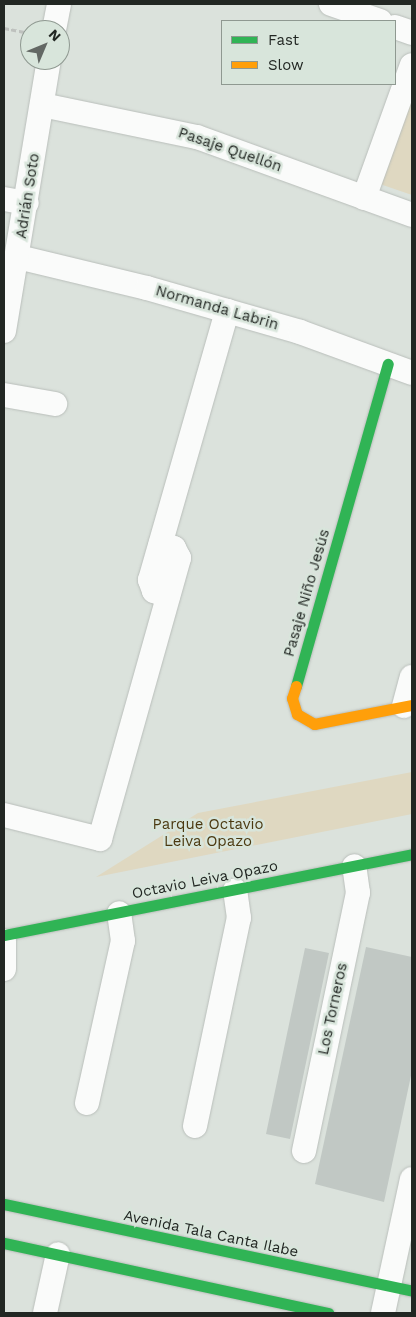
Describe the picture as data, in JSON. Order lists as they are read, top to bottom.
{
  "streets": {
    "street": [
      "Pasaje Quellón",
      "Adrián Soto",
      "Normanda Labrin",
      "Pasaje Niño Jesús",
      "Octavio Leiva Opazo",
      "Los Torneros",
      "Avenida Tala Canta Ilabe"
    ]
  },
  "crossings": [
    ["Pasaje Quellón", "Adrián Soto"],
    ["Adrián Soto", "Normanda Labrin"],
    ["Normanda Labrin", "Pasaje Niño Jesús"],
    ["Octavio Leiva Opazo", "Los Torneros"]
  ],
  "parks": ["Parque Octavio Leiva Opazo"],
  "legend": ["Fast", "Slow"],
  "north": "top right"
}
